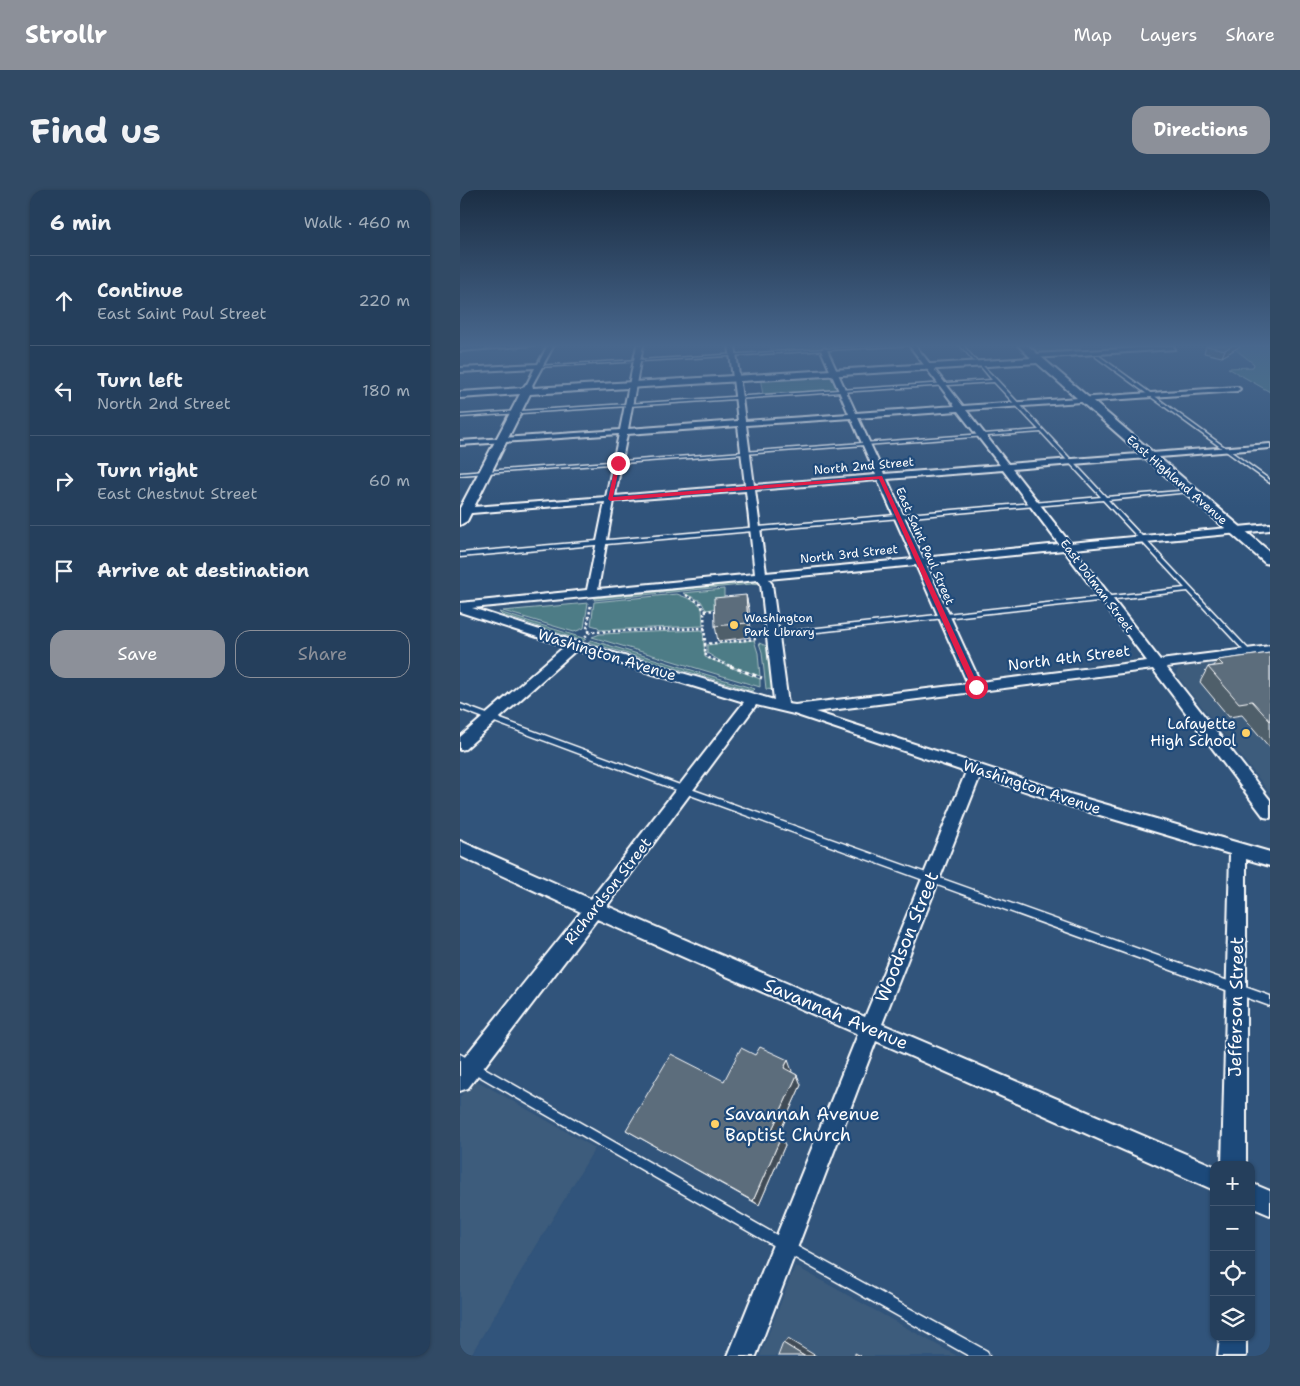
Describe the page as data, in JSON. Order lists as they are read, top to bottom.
{
  "streets": {
    "street": [
      "North 2nd Street",
      "East Highland Avenue",
      "East Saint Paul Street",
      "North 3rd Street",
      "East Dolman Street",
      "Washington Avenue",
      "North 4th Street",
      "Richardson Street",
      "Woodson Street",
      "Jefferson Street",
      "Savannah Avenue"
    ]
  },
  "crossings": [
    ["North 2nd Street", "East Highland Avenue"],
    ["North 2nd Street", "East Saint Paul Street"],
    ["North 2nd Street", "East Dolman Street"],
    ["East Highland Avenue", "North 3rd Street"],
    ["East Saint Paul Street", "North 3rd Street"],
    ["East Saint Paul Street", "North 4th Street"],
    ["North 3rd Street", "East Dolman Street"],
    ["North 3rd Street", "Washington Avenue"],
    ["East Dolman Street", "North 4th Street"],
    ["Washington Avenue", "North 4th Street"],
    ["Washington Avenue", "Richardson Street"],
    ["Washington Avenue", "Woodson Street"],
    ["Washington Avenue", "Jefferson Street"],
    ["North 4th Street", "Richardson Street"],
    ["Richardson Street", "Savannah Avenue"],
    ["Woodson Street", "Savannah Avenue"]
  ],
  "places": ["Washington Park Library", "Lafayette High School", "Savannah Avenue Baptist Church"],
  "page": {
    "header": "Strollr",
    "nav": ["Map", "Layers", "Share"],
    "buttons": [
      "Directions",
      ["Save", "Share"]
    ],
    "title": "Find us",
    "heading": ["6 min", "Walk · 460 m"],
    "list": [
      ["Continue", "East Saint Paul Street", "220 m"],
      ["Turn left", "North 2nd Street", "180 m"],
      ["Turn right", "East Chestnut Street", "60 m"],
      "Arrive at destination"
    ],
    "map_buttons": ["+", "−"]
  }
}
